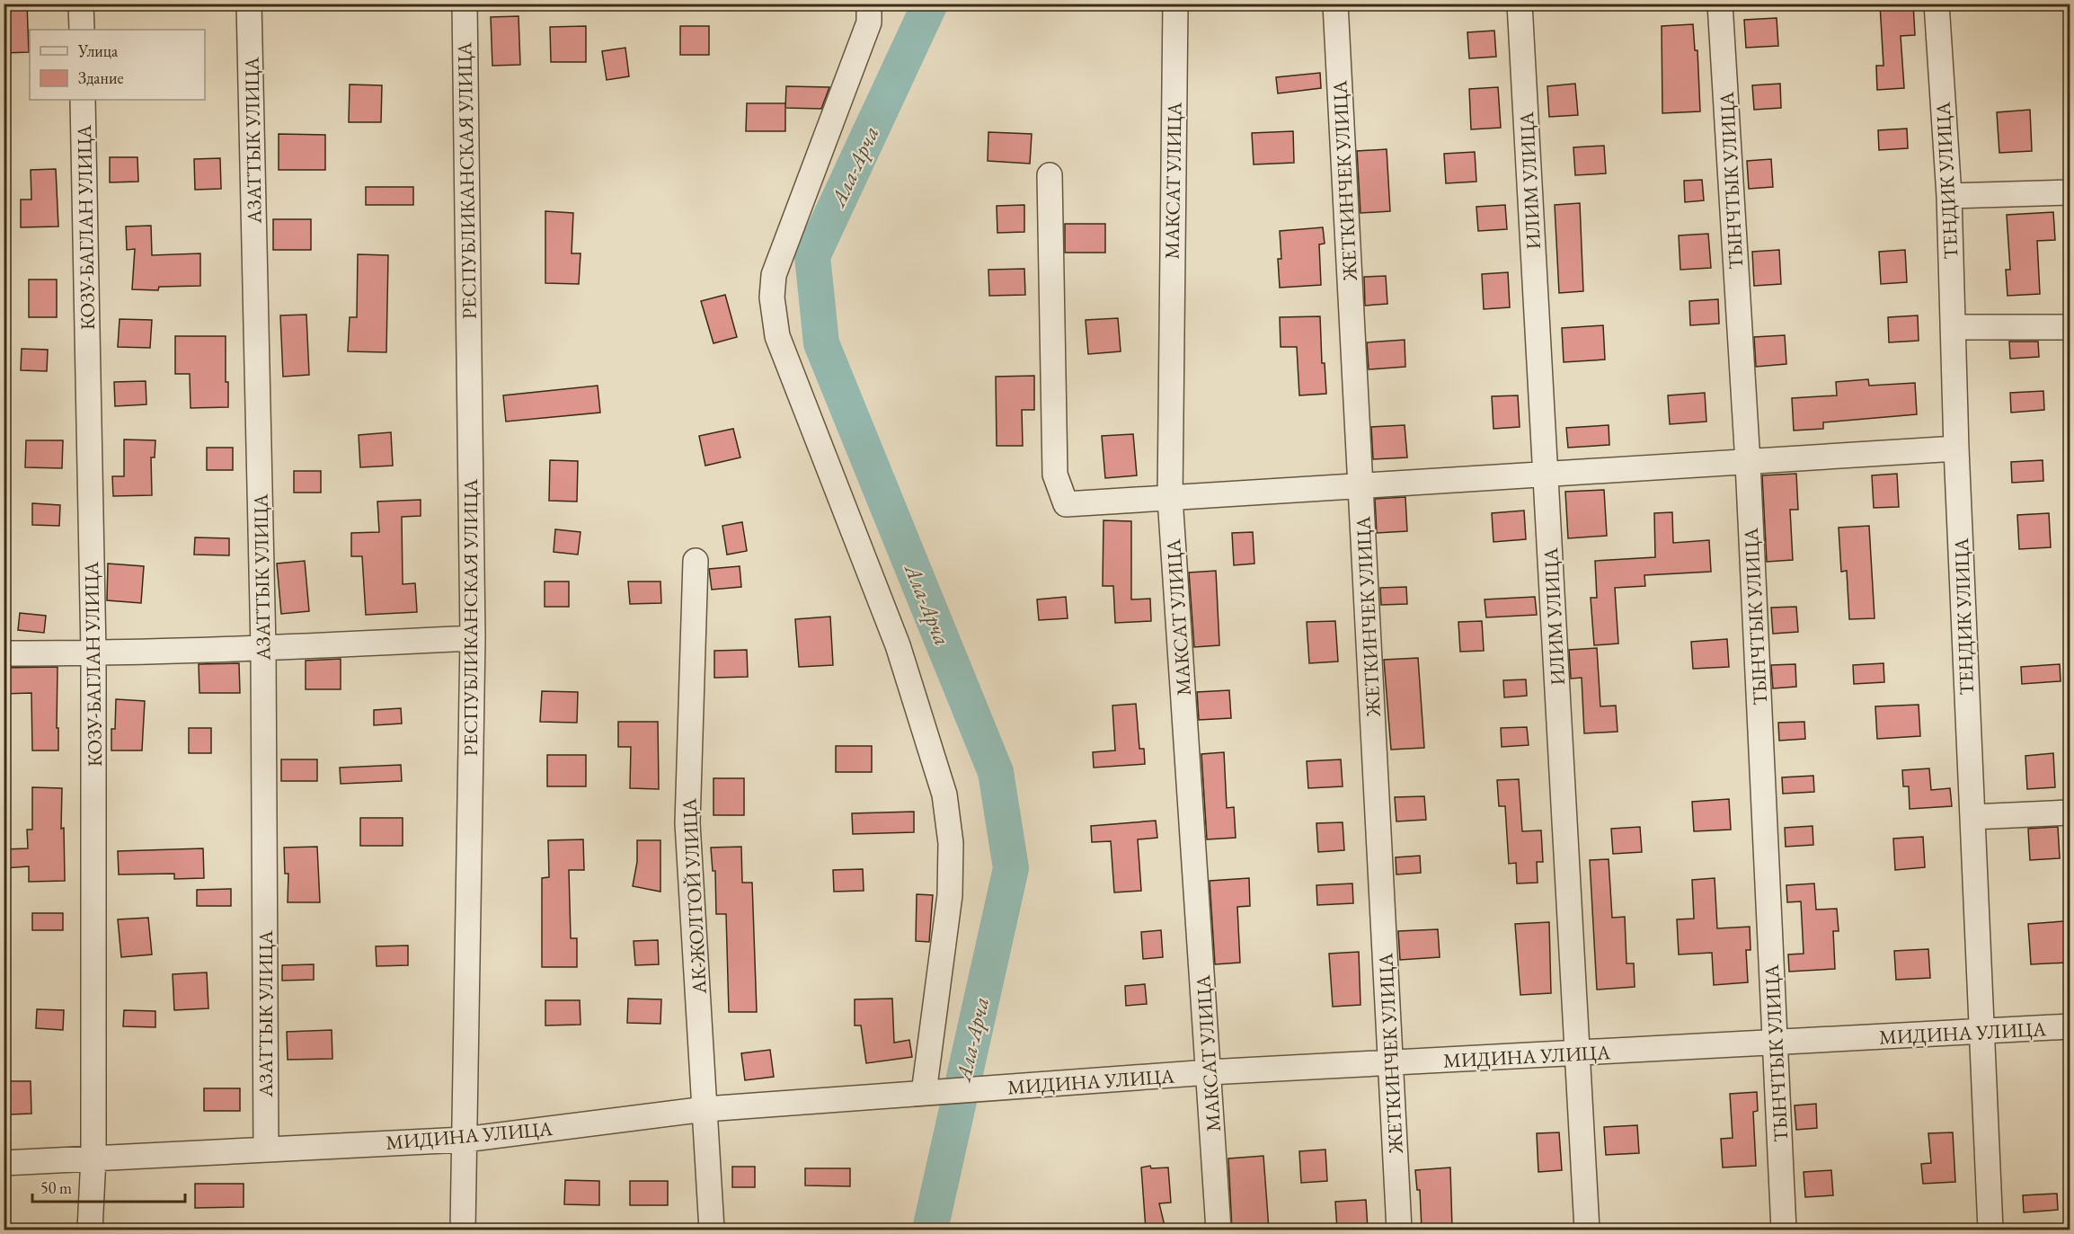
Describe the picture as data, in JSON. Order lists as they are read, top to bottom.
{
  "streets": {
    "street": [
      "АЗАТТЫК УЛИЦА",
      "РЕСПУБЛИКАНСКАЯ УЛИЦА",
      "МАКСАТ УЛИЦА",
      "ЖЕТКИНЧЕК УЛИЦА",
      "ИЛИМ УЛИЦА",
      "ТЫНЧТЫК УЛИЦА",
      "ТЕНДИК УЛИЦА",
      "КОЗУ-БАГЛАН УЛИЦА",
      "АК-ЖОЛТОЙ УЛИЦА",
      "МИДИНА УЛИЦА"
    ]
  },
  "crossings": [
    ["АЗАТТЫК УЛИЦА", "МИДИНА УЛИЦА"],
    ["РЕСПУБЛИКАНСКАЯ УЛИЦА", "МИДИНА УЛИЦА"],
    ["МАКСАТ УЛИЦА", "МИДИНА УЛИЦА"],
    ["ЖЕТКИНЧЕК УЛИЦА", "МИДИНА УЛИЦА"],
    ["ИЛИМ УЛИЦА", "МИДИНА УЛИЦА"],
    ["ТЫНЧТЫК УЛИЦА", "МИДИНА УЛИЦА"],
    ["ТЕНДИК УЛИЦА", "МИДИНА УЛИЦА"],
    ["КОЗУ-БАГЛАН УЛИЦА", "МИДИНА УЛИЦА"],
    ["АК-ЖОЛТОЙ УЛИЦА", "МИДИНА УЛИЦА"]
  ],
  "water": ["Ала-Арча"],
  "legend": ["Улица", "Здание"],
  "scale_bar": "50 m"
}
